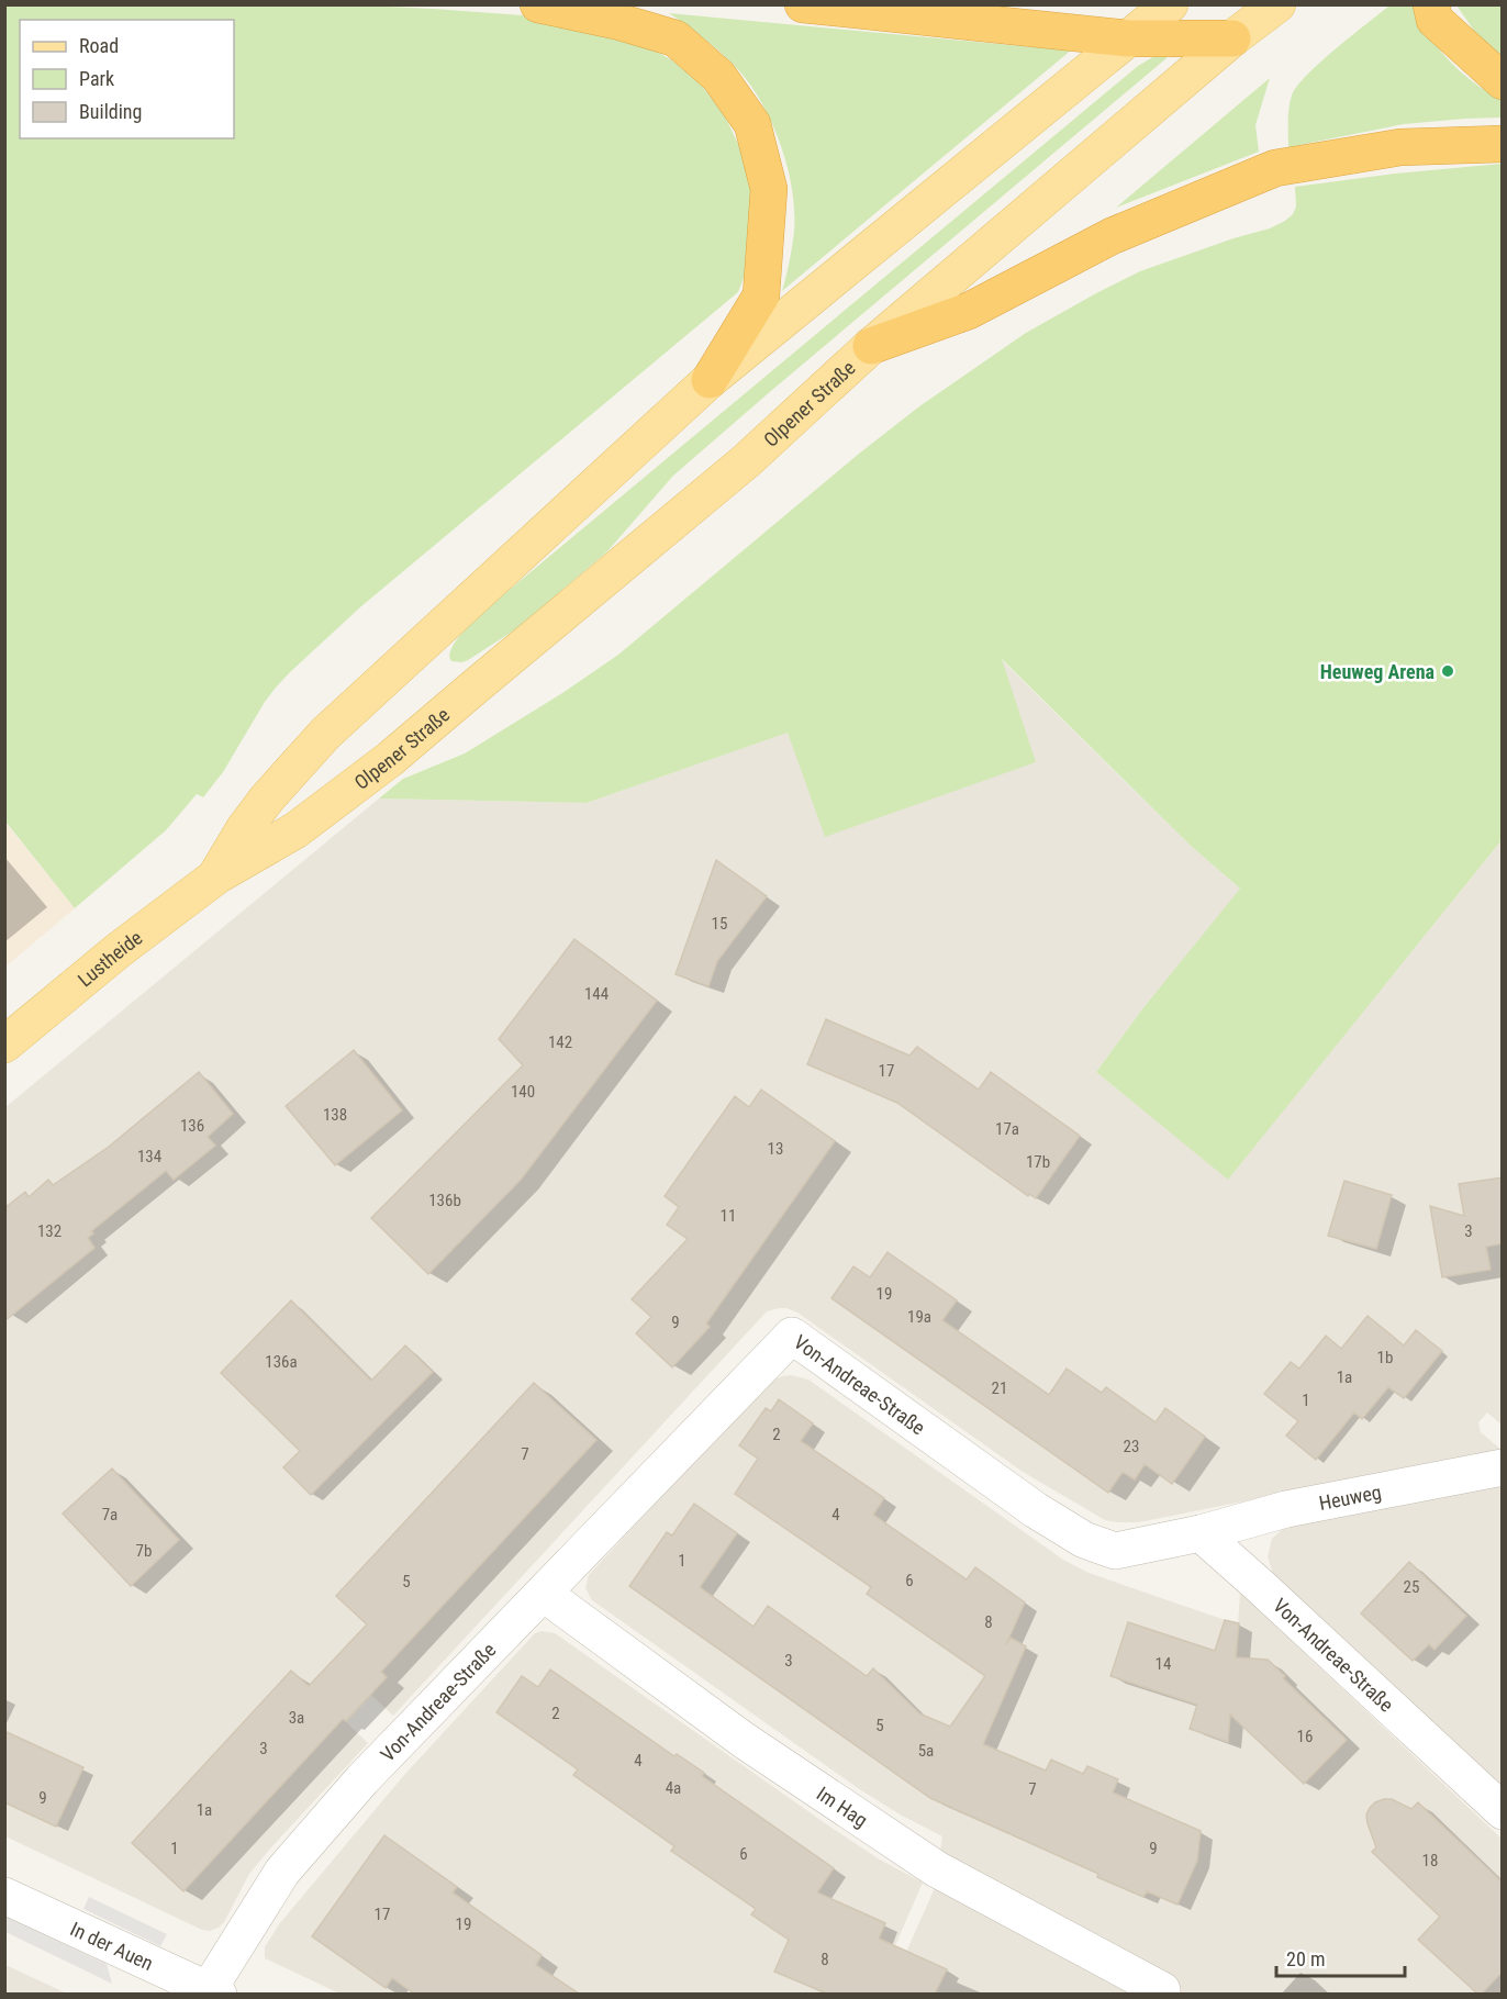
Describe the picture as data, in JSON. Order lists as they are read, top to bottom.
{
  "streets": {
    "main road": ["Olpener Straße", "Lustheide"],
    "street": [
      "Von-Andreae-Straße",
      "Heuweg",
      "Im Hag",
      "In der Auen"
    ]
  },
  "crossings": [
    ["Olpener Straße", "Lustheide"],
    ["Von-Andreae-Straße", "Heuweg"],
    ["Von-Andreae-Straße", "Im Hag"],
    ["Von-Andreae-Straße", "In der Auen"]
  ],
  "places": ["Heuweg Arena"],
  "house_numbers": [
    "15",
    "144",
    "142",
    "17",
    "140",
    "138",
    "136",
    "17a",
    "13",
    "134",
    "17b",
    "136b",
    "11",
    "132",
    "3",
    "19",
    "19a",
    "9",
    "1b",
    "136a",
    "1a",
    "21",
    "1",
    "2",
    "23",
    "7",
    "7a",
    "4",
    "7b",
    "1",
    "6",
    "5",
    "25",
    "8",
    "3",
    "14",
    "2",
    "3a",
    "5",
    "16",
    "3",
    "5a",
    "4",
    "4a",
    "7",
    "9",
    "1a",
    "1",
    "9",
    "6",
    "18",
    "17",
    "19",
    "8"
  ],
  "legend": ["Road", "Park", "Building"],
  "scale_bar": "20 m"
}
